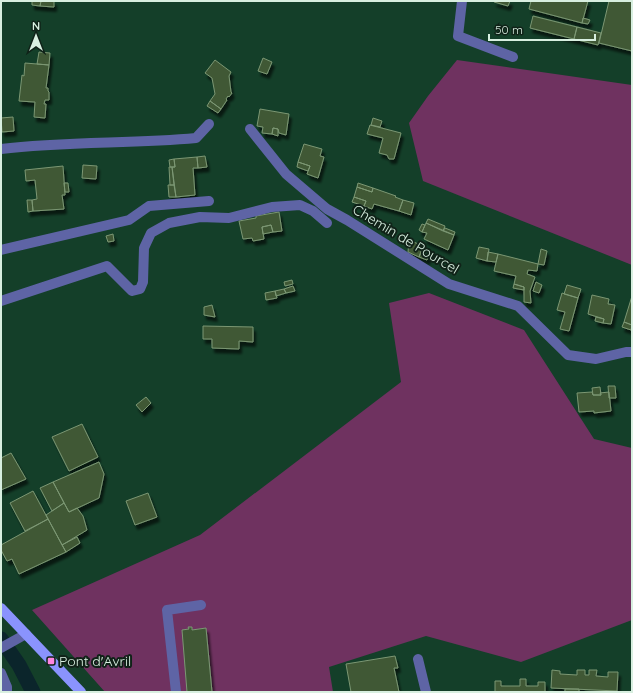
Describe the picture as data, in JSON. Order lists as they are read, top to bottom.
{
  "streets": {
    "street": ["Chemin de Pourcel"]
  },
  "places": {
    "transit": ["Pont d'Avril"]
  },
  "scale_bar": "50 m",
  "north": "top"
}
